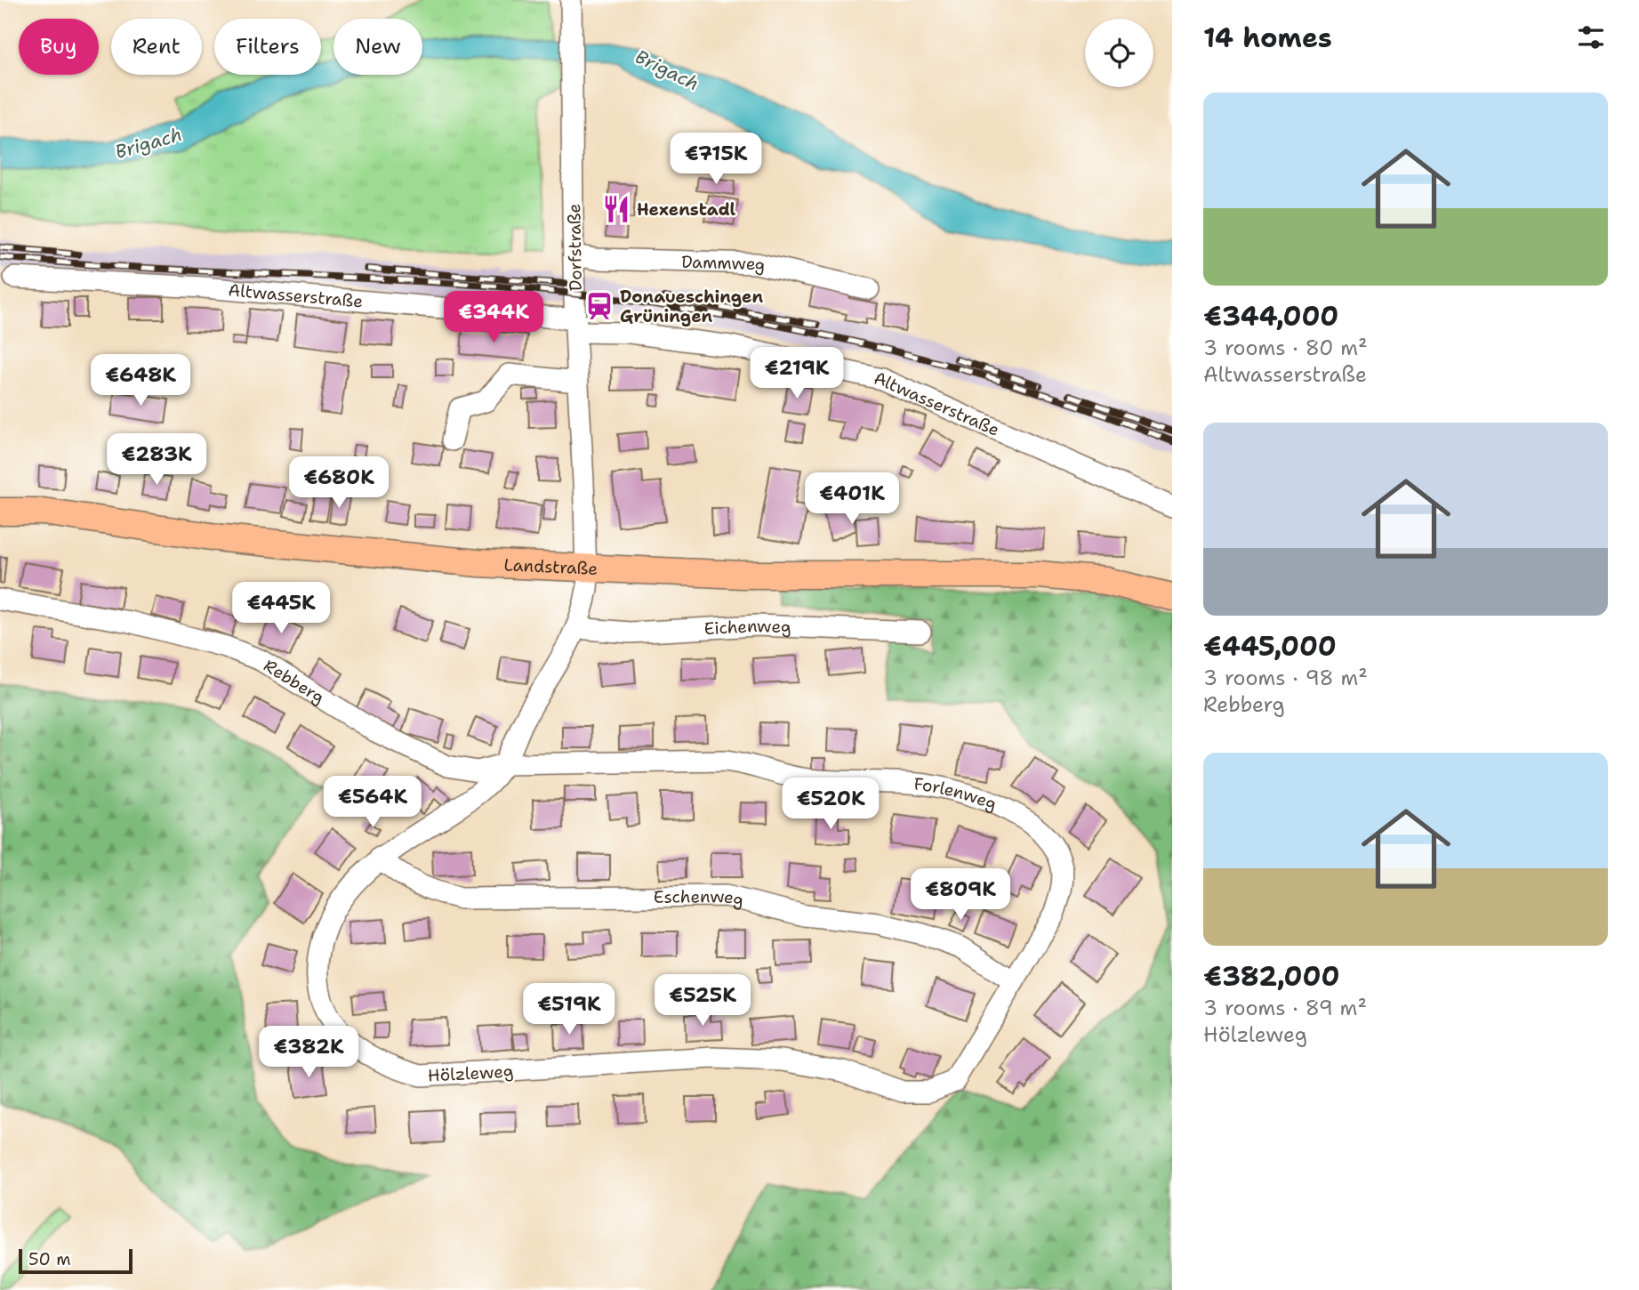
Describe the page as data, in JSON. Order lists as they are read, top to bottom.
{
  "streets": {
    "main road": ["Landstraße"],
    "street": [
      "Dorfstraße",
      "Dammweg",
      "Altwasserstraße",
      "Eichenweg",
      "Rebberg",
      "Forlenweg",
      "Eschenweg",
      "Hölzleweg"
    ]
  },
  "crossings": [
    ["Dorfstraße", "Dammweg"],
    ["Dorfstraße", "Altwasserstraße"],
    ["Dorfstraße", "Landstraße"],
    ["Dorfstraße", "Hölzleweg"],
    ["Landstraße", "Hölzleweg"],
    ["Eichenweg", "Hölzleweg"],
    ["Rebberg", "Forlenweg"],
    ["Rebberg", "Hölzleweg"],
    ["Forlenweg", "Eschenweg"],
    ["Forlenweg", "Hölzleweg"],
    ["Eschenweg", "Hölzleweg"]
  ],
  "water": ["Brigach"],
  "places": {
    "restaurant": ["Hexenstadl"],
    "station": ["Donaueschingen Grüningen"]
  },
  "scale_bar": "50 m",
  "page": {
    "heading": "14 homes",
    "chip": [
      "Buy",
      "Rent",
      "Filters",
      "New"
    ],
    "list": [
      {
        "name": "€344,000",
        "note": "3 rooms · 80 m² · Altwasserstraße"
      },
      {
        "name": "€445,000",
        "note": "3 rooms · 98 m² · Rebberg"
      },
      {
        "name": "€382,000",
        "note": "3 rooms · 89 m² · Hölzleweg"
      }
    ],
    "price": [
      "€715K",
      "€344K",
      "€219K",
      "€648K",
      "€283K",
      "€680K",
      "€401K",
      "€445K",
      "€564K",
      "€520K",
      "€809K",
      "€525K",
      "€519K",
      "€382K"
    ],
    "scale": "50 m"
  }
}
